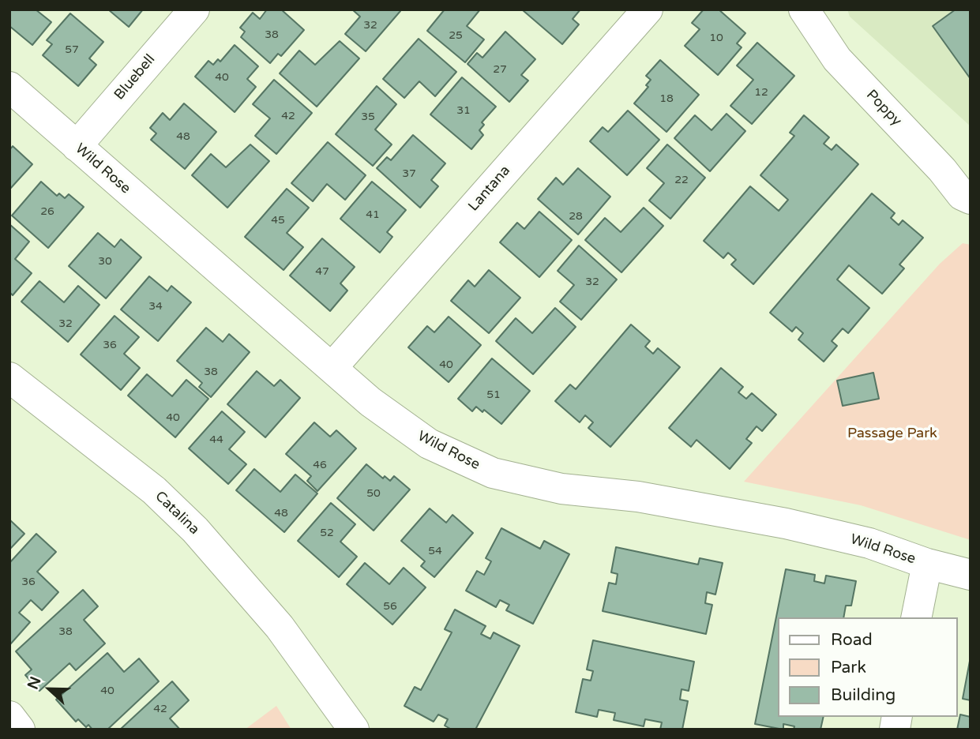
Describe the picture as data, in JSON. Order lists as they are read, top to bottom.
{
  "streets": {
    "street": [
      "Bluebell",
      "Poppy",
      "Wild Rose",
      "Lantana",
      "Catalina"
    ]
  },
  "crossings": [
    ["Bluebell", "Wild Rose"],
    ["Wild Rose", "Lantana"]
  ],
  "parks": ["Passage Park"],
  "house_numbers": [
    "32",
    "38",
    "25",
    "10",
    "57",
    "27",
    "40",
    "12",
    "18",
    "31",
    "42",
    "35",
    "48",
    "37",
    "22",
    "26",
    "41",
    "28",
    "45",
    "30",
    "47",
    "32",
    "34",
    "32",
    "36",
    "40",
    "38",
    "51",
    "40",
    "44",
    "46",
    "50",
    "48",
    "52",
    "54",
    "36",
    "56",
    "38",
    "40",
    "42"
  ],
  "legend": ["Road", "Park", "Building"],
  "north": "left"
}
